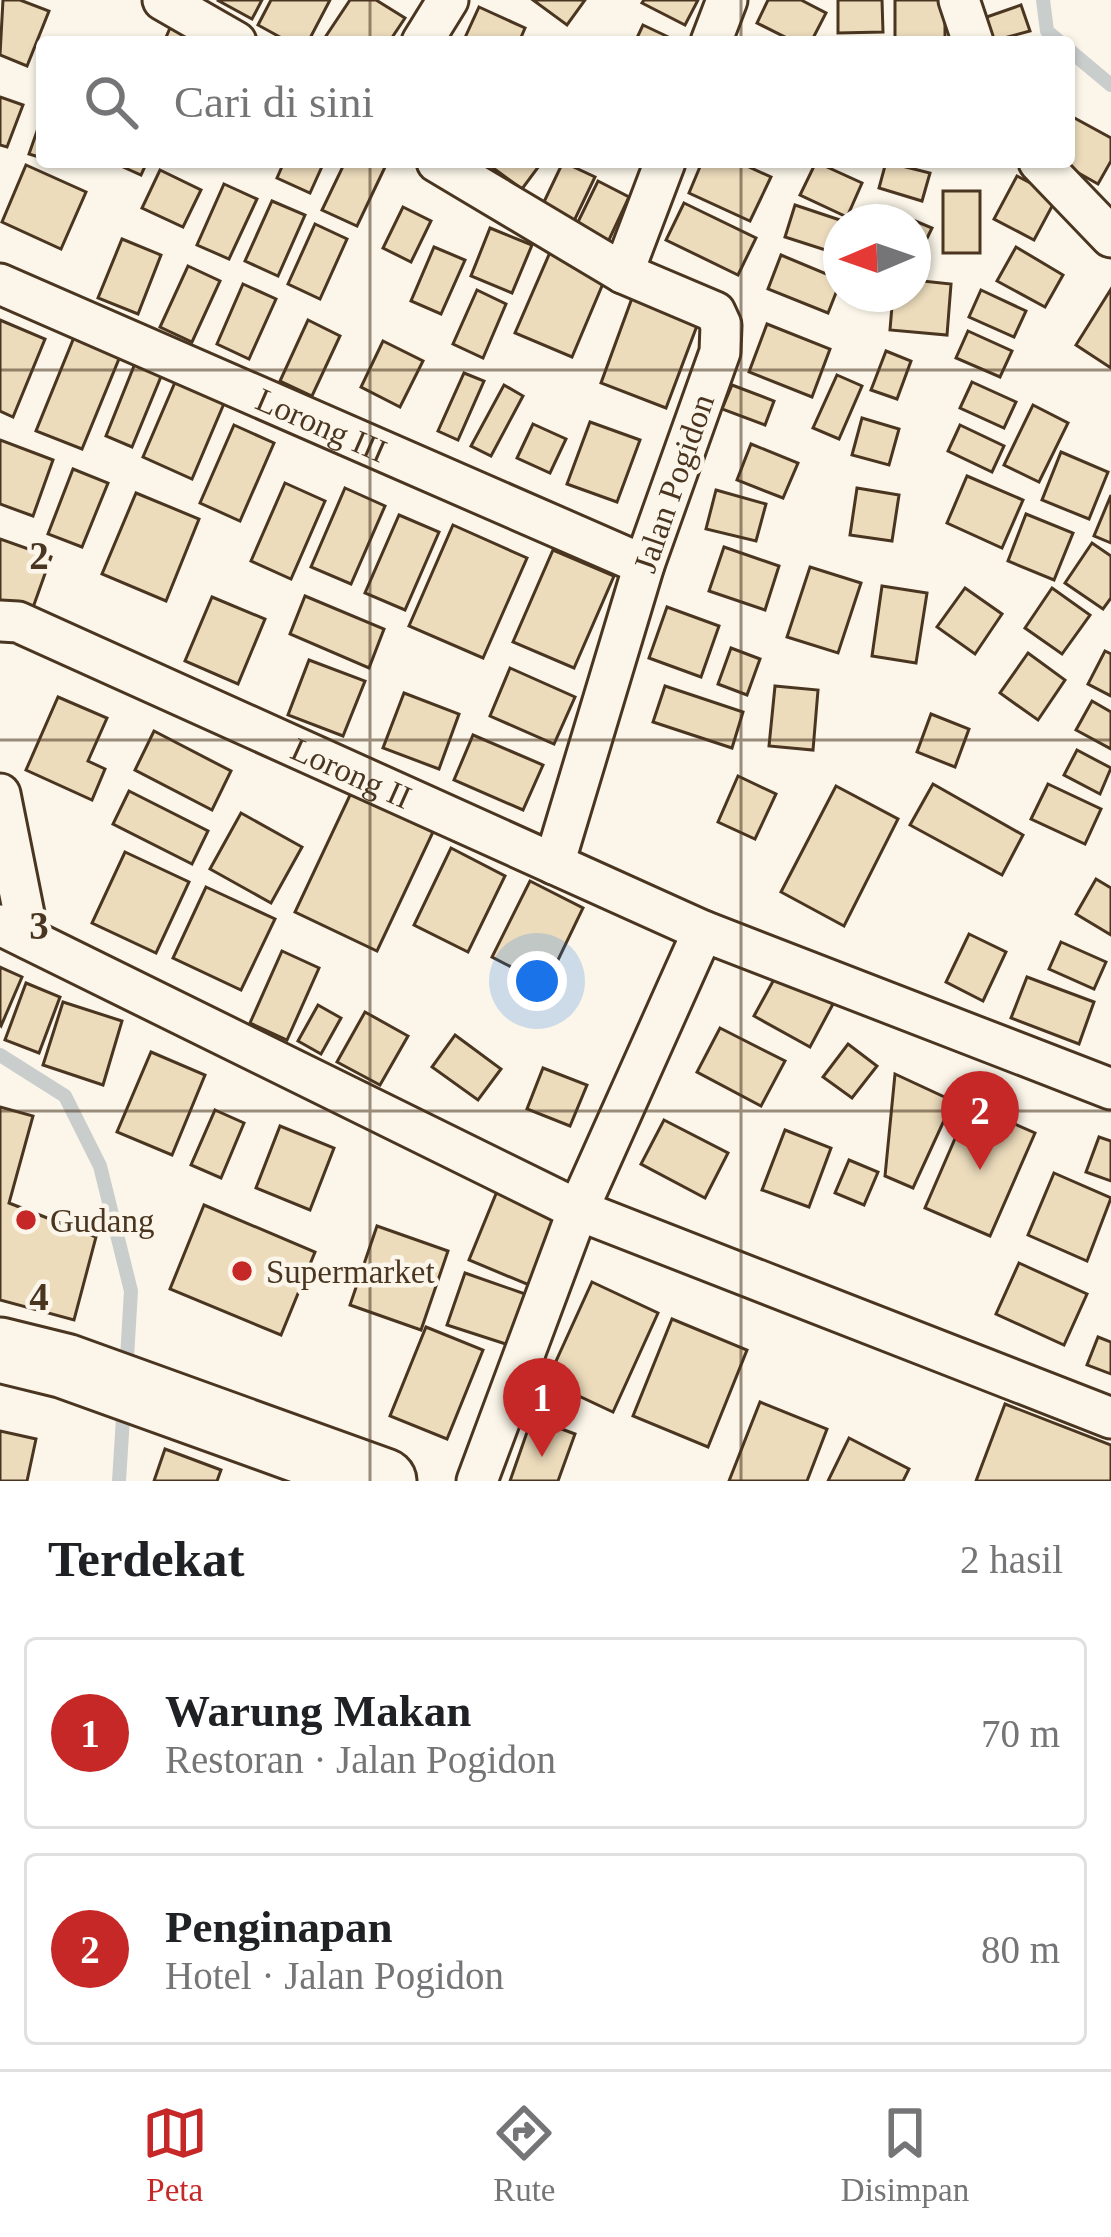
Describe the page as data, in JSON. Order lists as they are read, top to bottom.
{
  "streets": {
    "street": ["Lorong III", "Jalan Pogidon", "Lorong II"]
  },
  "crossings": [
    ["Lorong III", "Jalan Pogidon"],
    ["Jalan Pogidon", "Lorong II"]
  ],
  "places": ["Gudang", "Supermarket"],
  "north": "left",
  "page": {
    "search": "Cari di sini",
    "pins": ["2", "1"],
    "heading": ["Terdekat", "2 hasil"],
    "list": [
      {
        "mark": "1",
        "name": "Warung Makan",
        "note": "Restoran · Jalan Pogidon",
        "value": "70 m"
      },
      {
        "mark": "2",
        "name": "Penginapan",
        "note": "Hotel · Jalan Pogidon",
        "value": "80 m"
      }
    ],
    "nav": ["Peta", "Rute", "Disimpan"]
  },
  "grid": {
    "rows": ["2", "3", "4"]
  }
}
